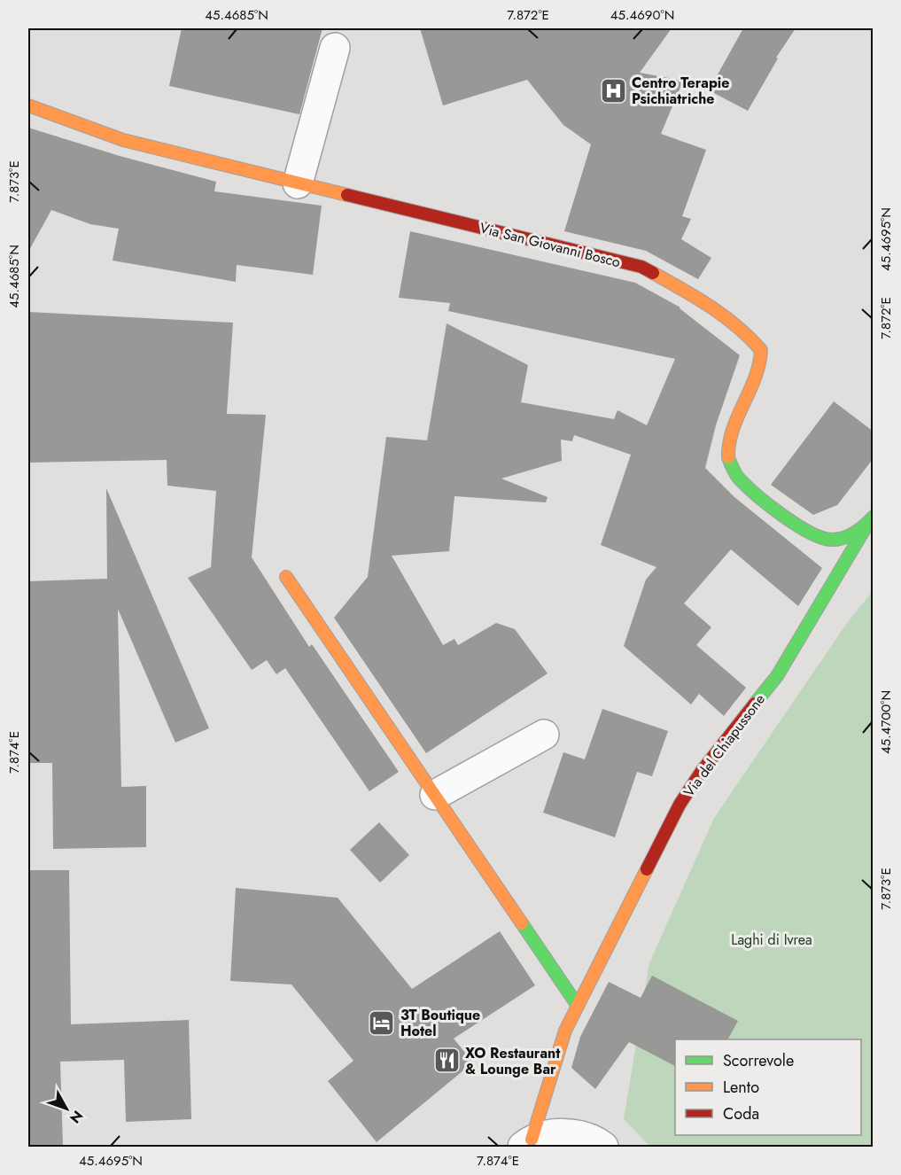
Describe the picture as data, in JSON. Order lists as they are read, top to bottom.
{
  "streets": {
    "street": ["Via San Giovanni Bosco", "Via del Chiapussone"]
  },
  "crossings": [
    ["Via San Giovanni Bosco", "Via del Chiapussone"]
  ],
  "parks": ["Laghi di Ivrea"],
  "places": {
    "hospital": ["Centro Terapie Psichiatriche"],
    "hotel": ["3T Boutique Hotel"],
    "restaurant": ["XO Restaurant & Lounge Bar"]
  },
  "legend": ["Scorrevole", "Lento", "Coda"],
  "north": "bottom right",
  "coordinates": [
    "45.4685°N",
    "7.872°E",
    "45.4690°N",
    "7.873°E",
    "45.4695°N",
    "45.4700°N",
    "7.874°E"
  ]
}
